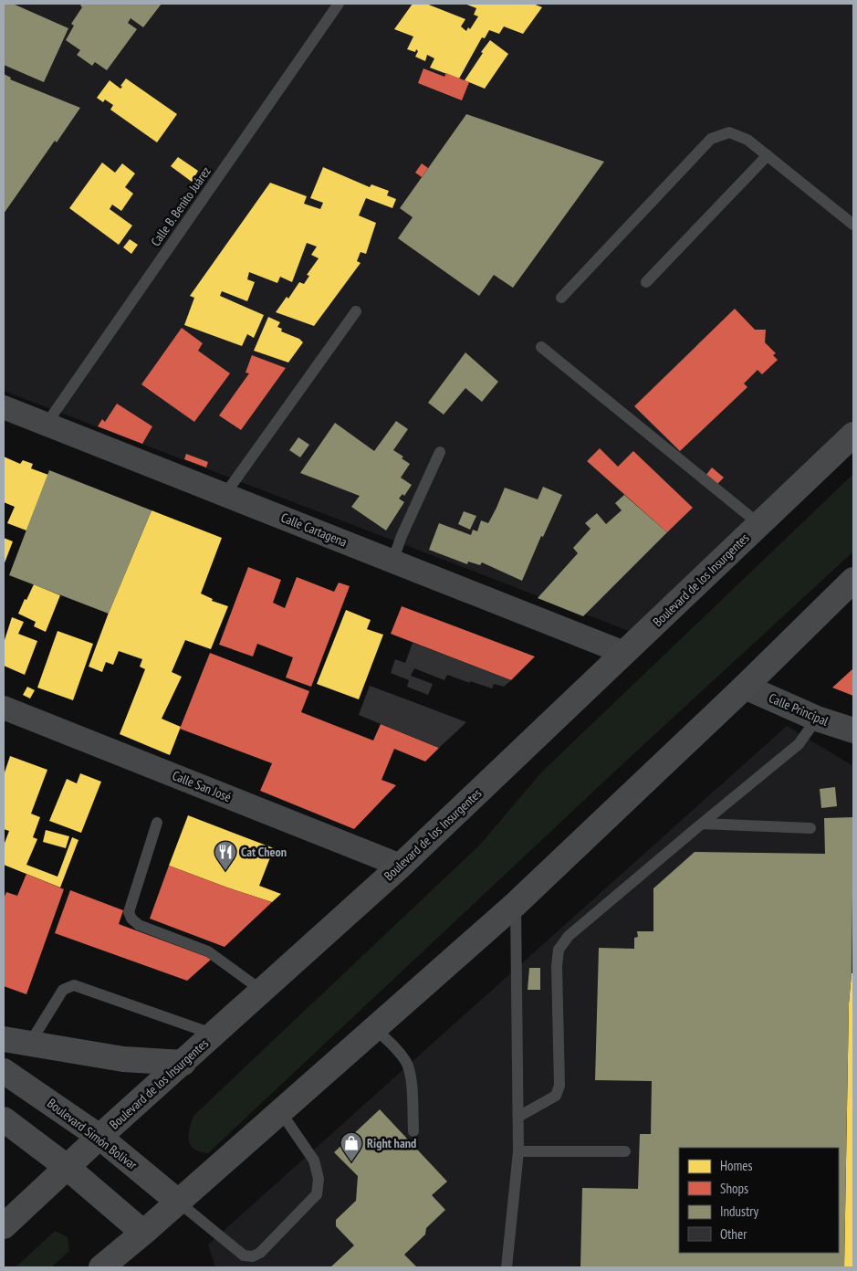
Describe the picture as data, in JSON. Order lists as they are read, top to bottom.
{
  "streets": {
    "main road": ["Boulevard de los Insurgentes", "Boulevard Simón Bolívar"],
    "street": ["Calle Cartagena", "Calle Principal", "Calle San José"],
    "lane": ["Calle B. Benito Juárez"]
  },
  "crossings": [
    ["Calle B. Benito Juárez", "Calle Cartagena"],
    ["Calle Cartagena", "Boulevard de los Insurgentes"],
    ["Boulevard de los Insurgentes", "Calle San José"],
    ["Boulevard de los Insurgentes", "Boulevard Simón Bolívar"]
  ],
  "places": {
    "restaurant": ["Cat Cheon"],
    "shop": ["Right hand"]
  },
  "legend": [
    "Homes",
    "Shops",
    "Industry",
    "Other"
  ]
}
